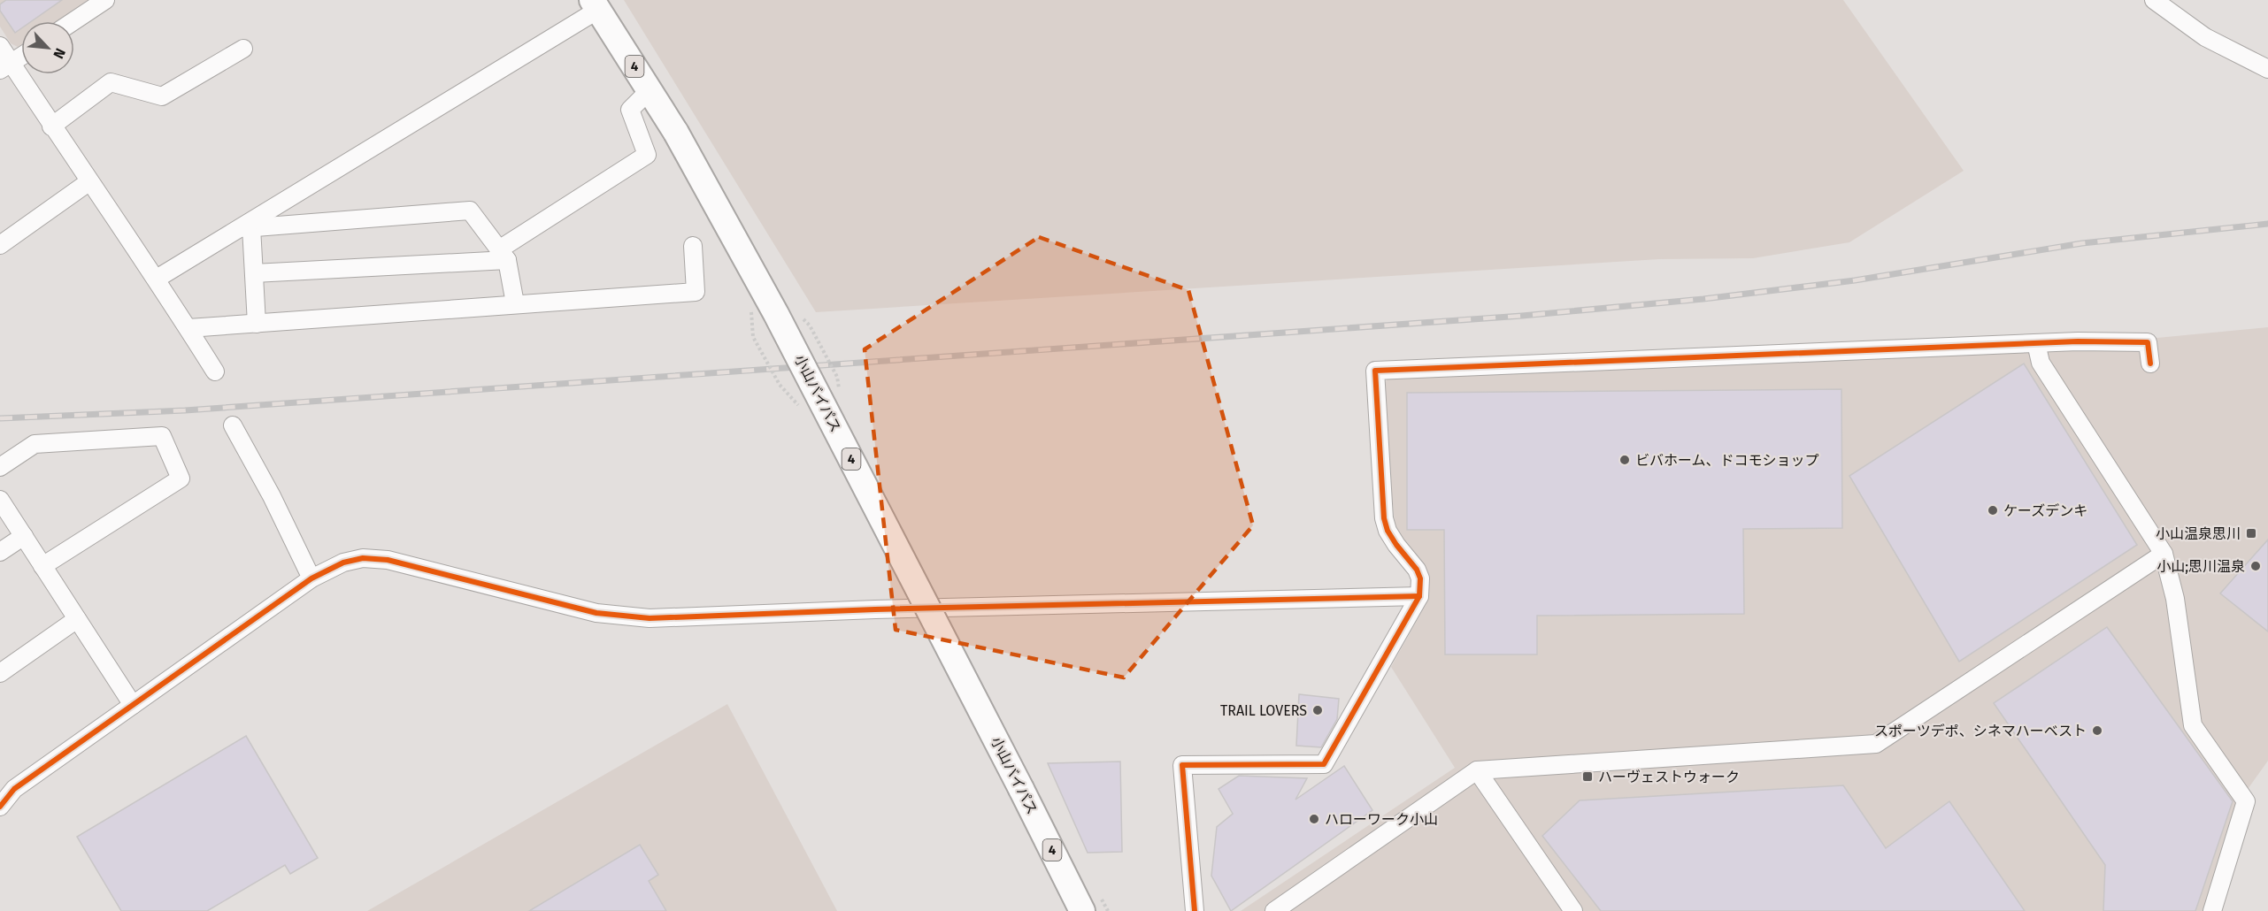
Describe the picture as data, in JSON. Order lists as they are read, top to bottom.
{
  "streets": {
    "highway": ["4", "小山バイパス"]
  },
  "places": {
    "other": [
      "ビバホーム、ドコモショップ",
      "ケーズデンキ",
      "小山;思川温泉",
      "TRAIL LOVERS",
      "スポーツデポ、シネマハーベスト",
      "ハローワーク小山"
    ],
    "transit": ["小山温泉思川", "ハーヴェストウォーク"]
  },
  "north": "bottom right"
}
